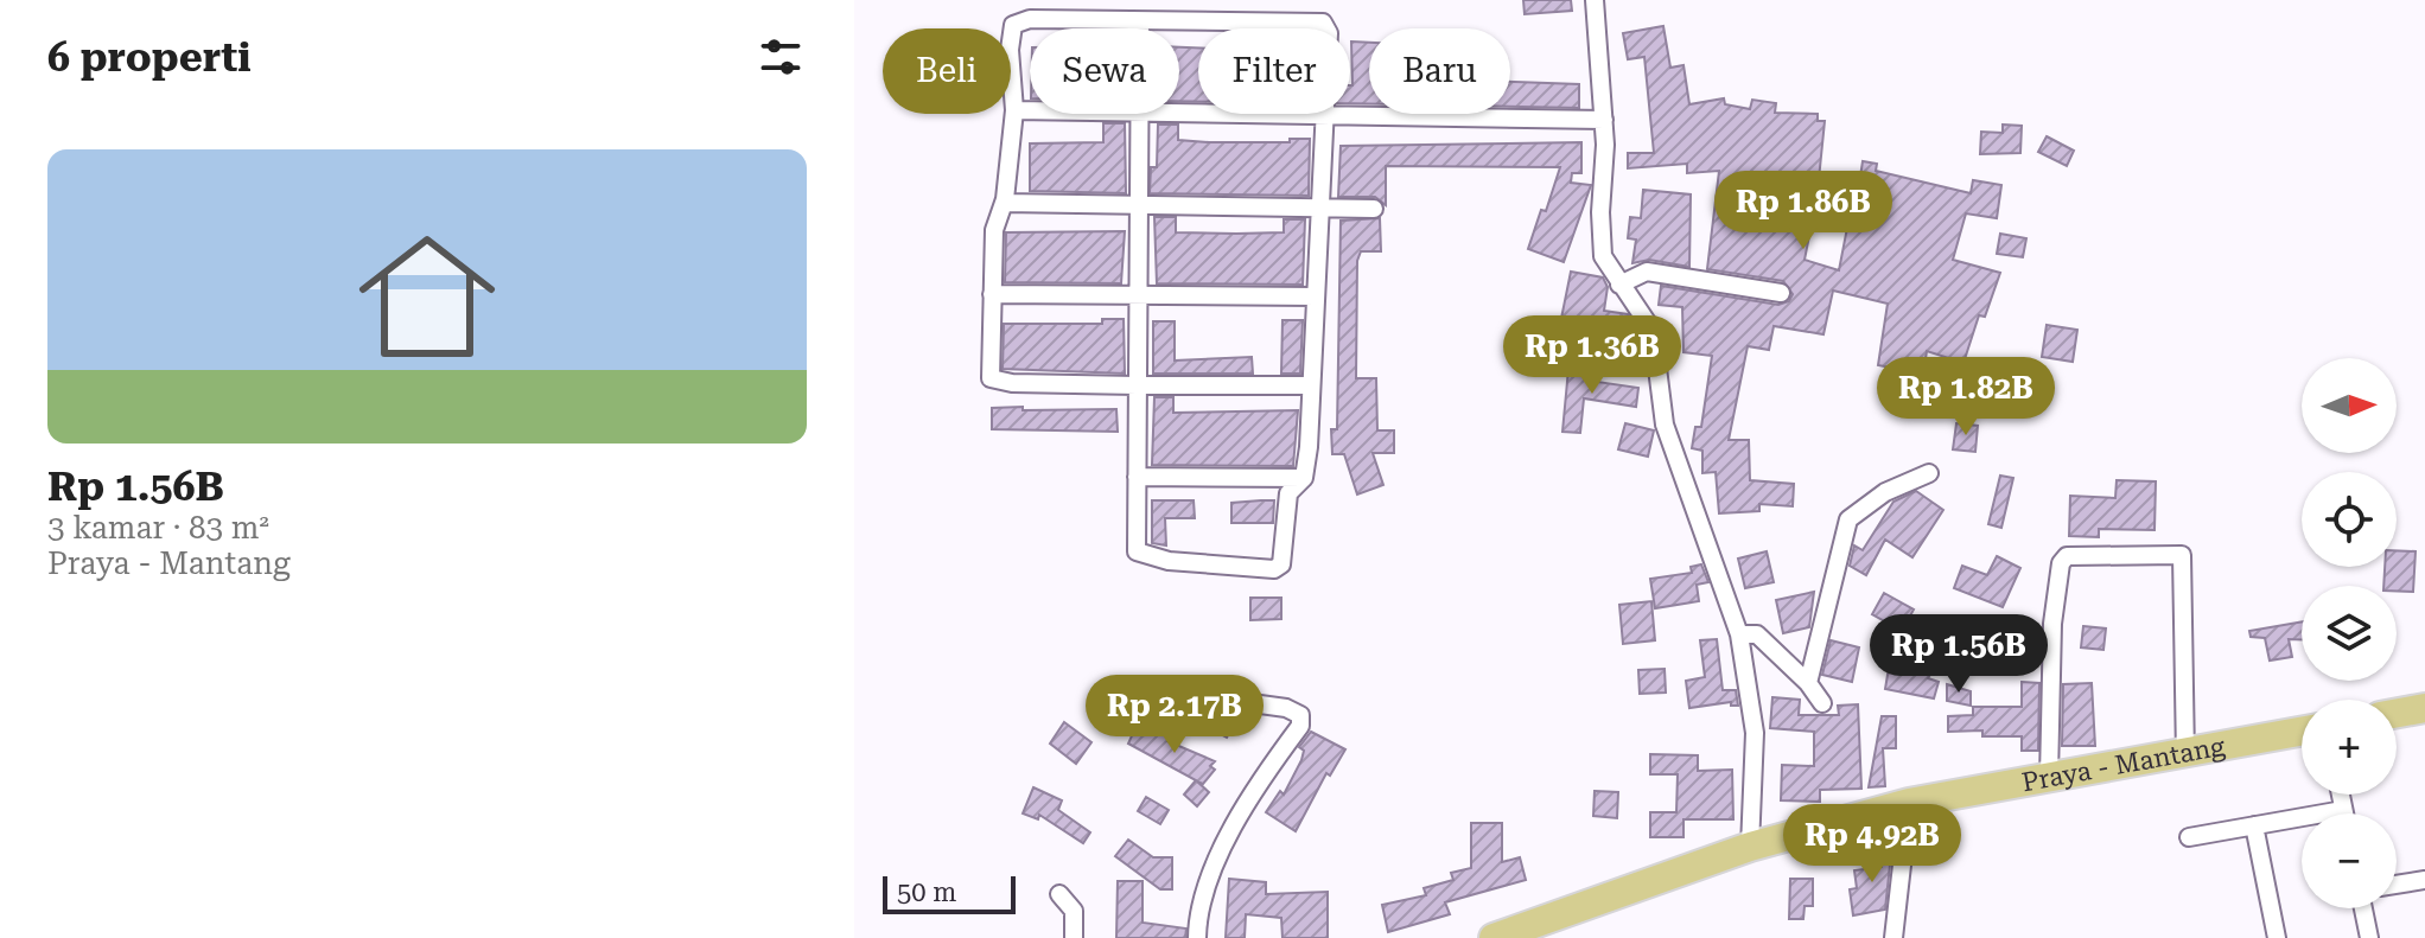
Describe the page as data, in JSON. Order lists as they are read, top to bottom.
{
  "streets": {
    "main road": ["Praya - Mantang"]
  },
  "scale_bar": "50 m",
  "north": "right",
  "page": {
    "heading": "6 properti",
    "chip": [
      "Beli",
      "Sewa",
      "Filter",
      "Baru"
    ],
    "list": [
      {
        "name": "Rp 1.56B",
        "note": "3 kamar · 83 m² · Praya - Mantang"
      }
    ],
    "price": [
      "Rp 1.86B",
      "Rp 1.36B",
      "Rp 1.82B",
      "Rp 1.56B",
      "Rp 2.17B",
      "Rp 4.92B"
    ],
    "map_buttons": ["+", "−"],
    "scale": "50 m"
  }
}
